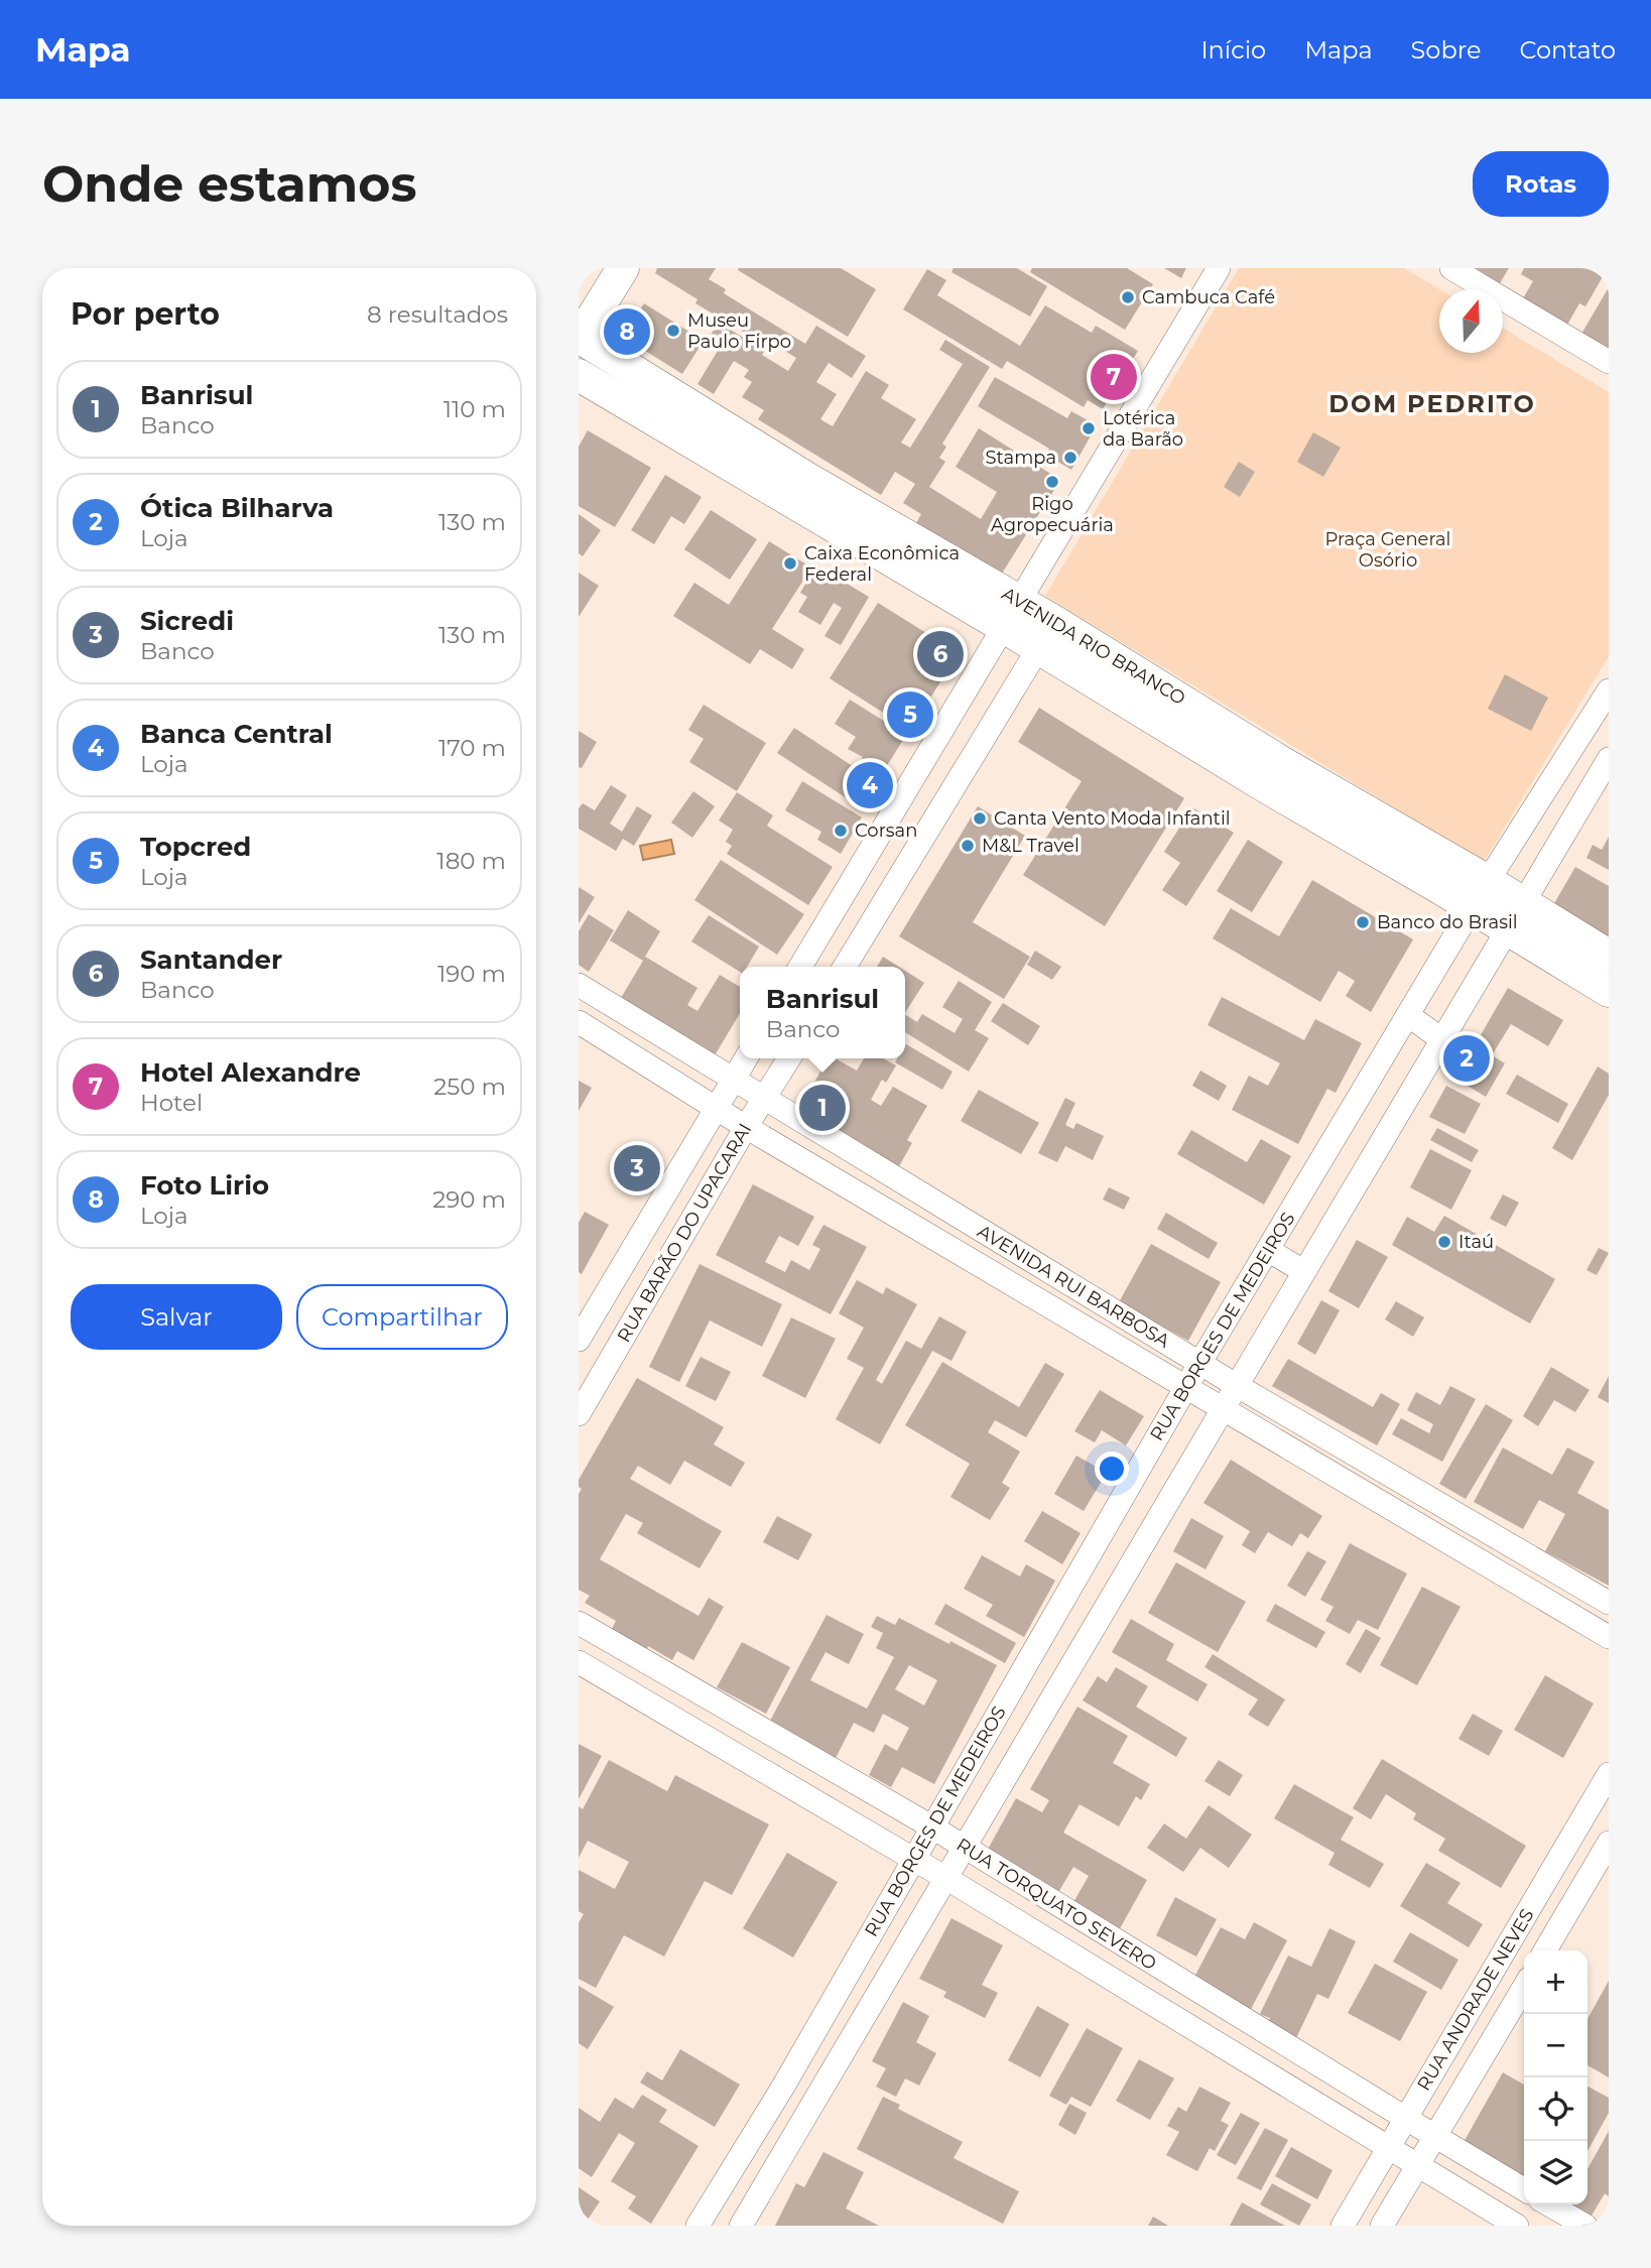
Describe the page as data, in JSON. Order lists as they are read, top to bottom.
{
  "streets": {
    "street": [
      "AVENIDA RIO BRANCO",
      "RUA BARÃO DO UPACARAI",
      "AVENIDA RUI BARBOSA",
      "RUA BORGES DE MEDEIROS",
      "RUA TORQUATO SEVERO",
      "RUA ANDRADE NEVES"
    ]
  },
  "crossings": [
    ["AVENIDA RIO BRANCO", "RUA BORGES DE MEDEIROS"],
    ["RUA BARÃO DO UPACARAI", "AVENIDA RUI BARBOSA"],
    ["AVENIDA RUI BARBOSA", "RUA BORGES DE MEDEIROS"],
    ["RUA BORGES DE MEDEIROS", "RUA TORQUATO SEVERO"],
    ["RUA TORQUATO SEVERO", "RUA ANDRADE NEVES"]
  ],
  "districts": ["DOM PEDRITO"],
  "parks": ["Praça General Osório"],
  "places": [
    "Cambuca Café",
    "Museu Paulo Firpo",
    "Lotérica da Barão",
    "Stampa",
    "Rigo Agropecuária",
    "Caixa Econômica Federal",
    "Canta Vento Moda Infantil",
    "Corsan",
    "M&L Travel",
    "Banco do Brasil",
    "Itaú"
  ],
  "north": "top",
  "page": {
    "header": "Mapa",
    "nav": [
      "Início",
      "Mapa",
      "Sobre",
      "Contato"
    ],
    "buttons": [
      "Rotas",
      ["Salvar", "Compartilhar"]
    ],
    "title": "Onde estamos",
    "heading": ["Por perto", "8 resultados"],
    "pins": [
      "8",
      "7",
      "6",
      "5",
      "4",
      "2",
      "1",
      "3"
    ],
    "list": [
      {
        "mark": "1",
        "name": "Banrisul",
        "note": "Banco",
        "value": "110 m"
      },
      {
        "mark": "2",
        "name": "Ótica Bilharva",
        "note": "Loja",
        "value": "130 m"
      },
      {
        "mark": "3",
        "name": "Sicredi",
        "note": "Banco",
        "value": "130 m"
      },
      {
        "mark": "4",
        "name": "Banca Central",
        "note": "Loja",
        "value": "170 m"
      },
      {
        "mark": "5",
        "name": "Topcred",
        "note": "Loja",
        "value": "180 m"
      },
      {
        "mark": "6",
        "name": "Santander",
        "note": "Banco",
        "value": "190 m"
      },
      {
        "mark": "7",
        "name": "Hotel Alexandre",
        "note": "Hotel",
        "value": "250 m"
      },
      {
        "mark": "8",
        "name": "Foto Lirio",
        "note": "Loja",
        "value": "290 m"
      }
    ],
    "popup": ["Banrisul", "Banco"],
    "map_buttons": ["+", "−"]
  }
}
